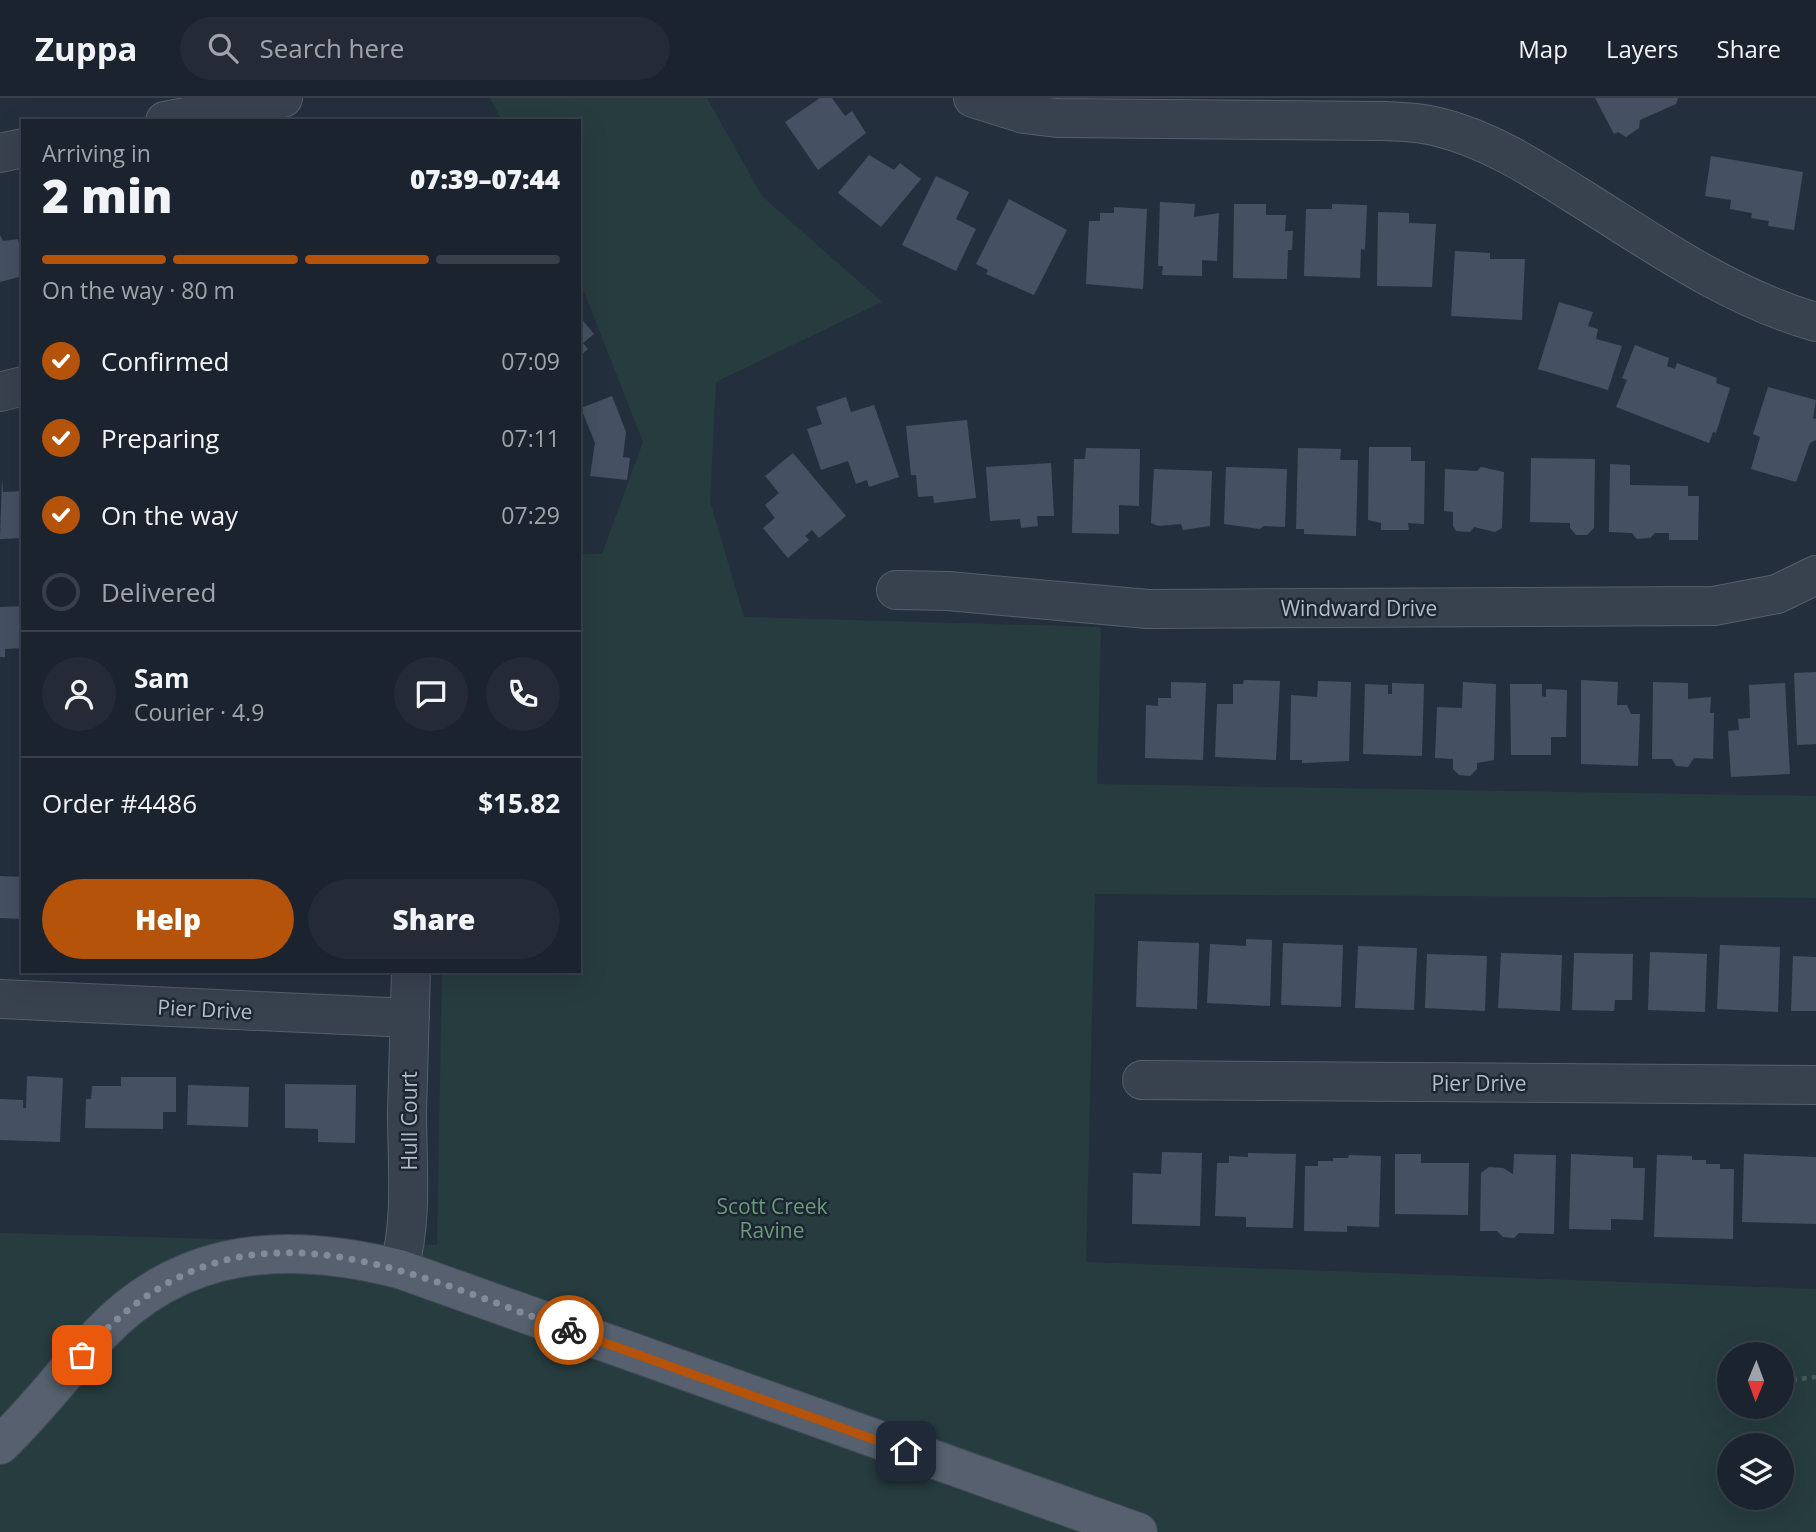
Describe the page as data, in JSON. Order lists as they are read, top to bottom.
{
  "streets": {
    "street": ["Windward Drive", "Pier Drive", "Hull Court"]
  },
  "crossings": [
    ["Pier Drive", "Hull Court"]
  ],
  "parks": ["Scott Creek Ravine"],
  "north": "bottom",
  "page": {
    "header": "Zuppa",
    "search": "Search here",
    "nav": ["Map", "Layers", "Share"],
    "heading": ["2 min", "Arriving in", "07:39–07:44"],
    "panel": [
      "Sam",
      "Courier · 4.9",
      "Order #4486",
      "$15.82"
    ],
    "bar": "On the way · 80 m",
    "list": [
      ["Confirmed", "07:09"],
      ["Preparing", "07:11"],
      ["On the way", "07:29"],
      "Delivered"
    ],
    "buttons": ["Help", "Share"]
  }
}
